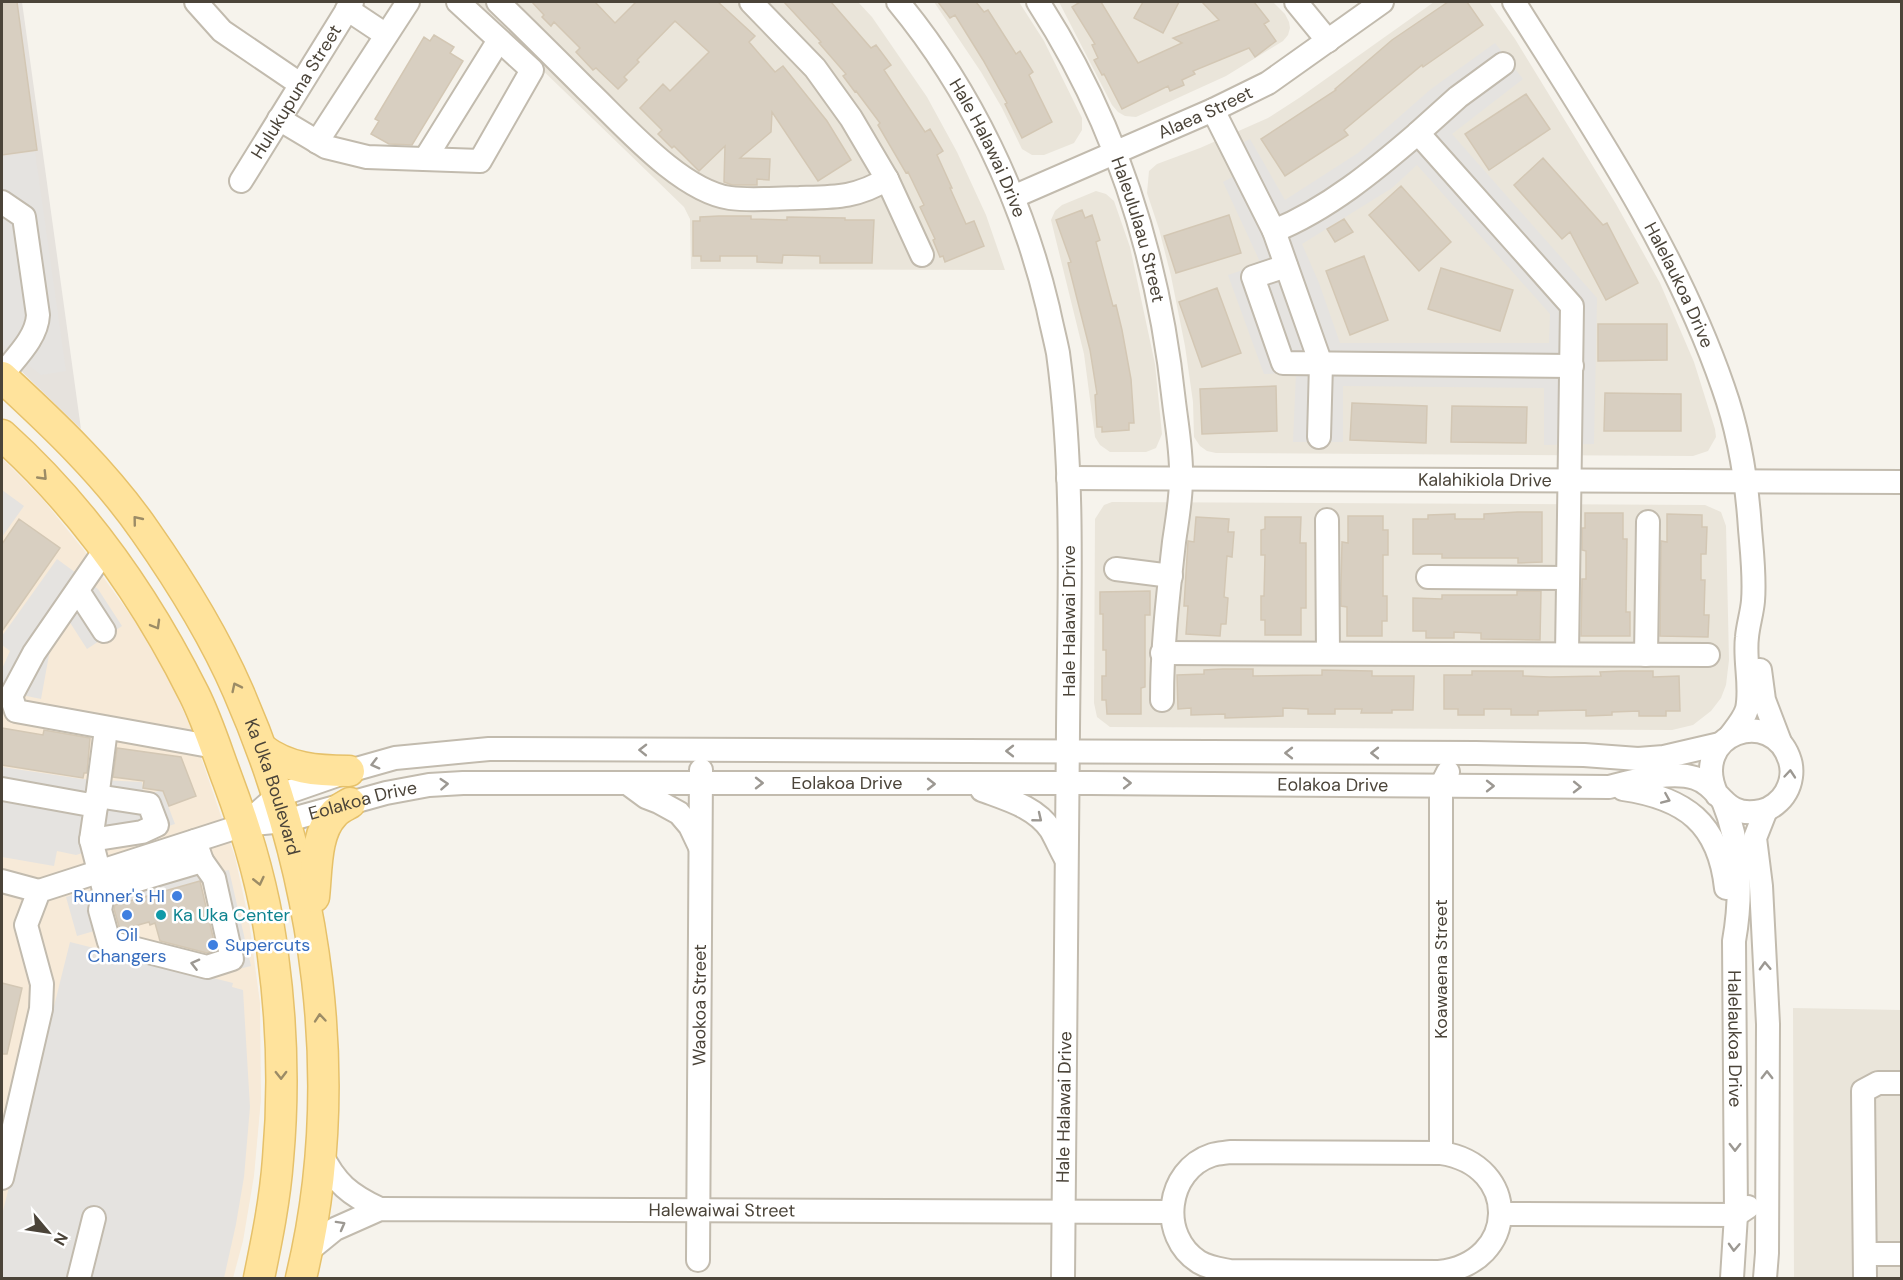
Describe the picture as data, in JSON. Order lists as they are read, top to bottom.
{
  "streets": {
    "main road": ["Ka Uka Boulevard"],
    "street": [
      "Hulukupuna Street",
      "Alaea Street",
      "Hale Halawai Drive",
      "Haleululaau Street",
      "Halelaukoa Drive",
      "Kalahikiola Drive",
      "Eolakoa Drive",
      "Koawaena Street",
      "Waokoa Street",
      "Halewaiwai Street"
    ]
  },
  "crossings": [
    ["Alaea Street", "Hale Halawai Drive"],
    ["Alaea Street", "Haleululaau Street"],
    ["Hale Halawai Drive", "Kalahikiola Drive"],
    ["Hale Halawai Drive", "Eolakoa Drive"],
    ["Hale Halawai Drive", "Halewaiwai Street"],
    ["Haleululaau Street", "Kalahikiola Drive"],
    ["Halelaukoa Drive", "Kalahikiola Drive"],
    ["Halelaukoa Drive", "Eolakoa Drive"],
    ["Eolakoa Drive", "Ka Uka Boulevard"],
    ["Eolakoa Drive", "Koawaena Street"],
    ["Eolakoa Drive", "Waokoa Street"],
    ["Ka Uka Boulevard", "Halewaiwai Street"],
    ["Waokoa Street", "Halewaiwai Street"]
  ],
  "places": [
    "Runner's HI",
    "Oil Changers",
    "Ka Uka Center",
    "Supercuts"
  ],
  "north": "bottom right"
}
